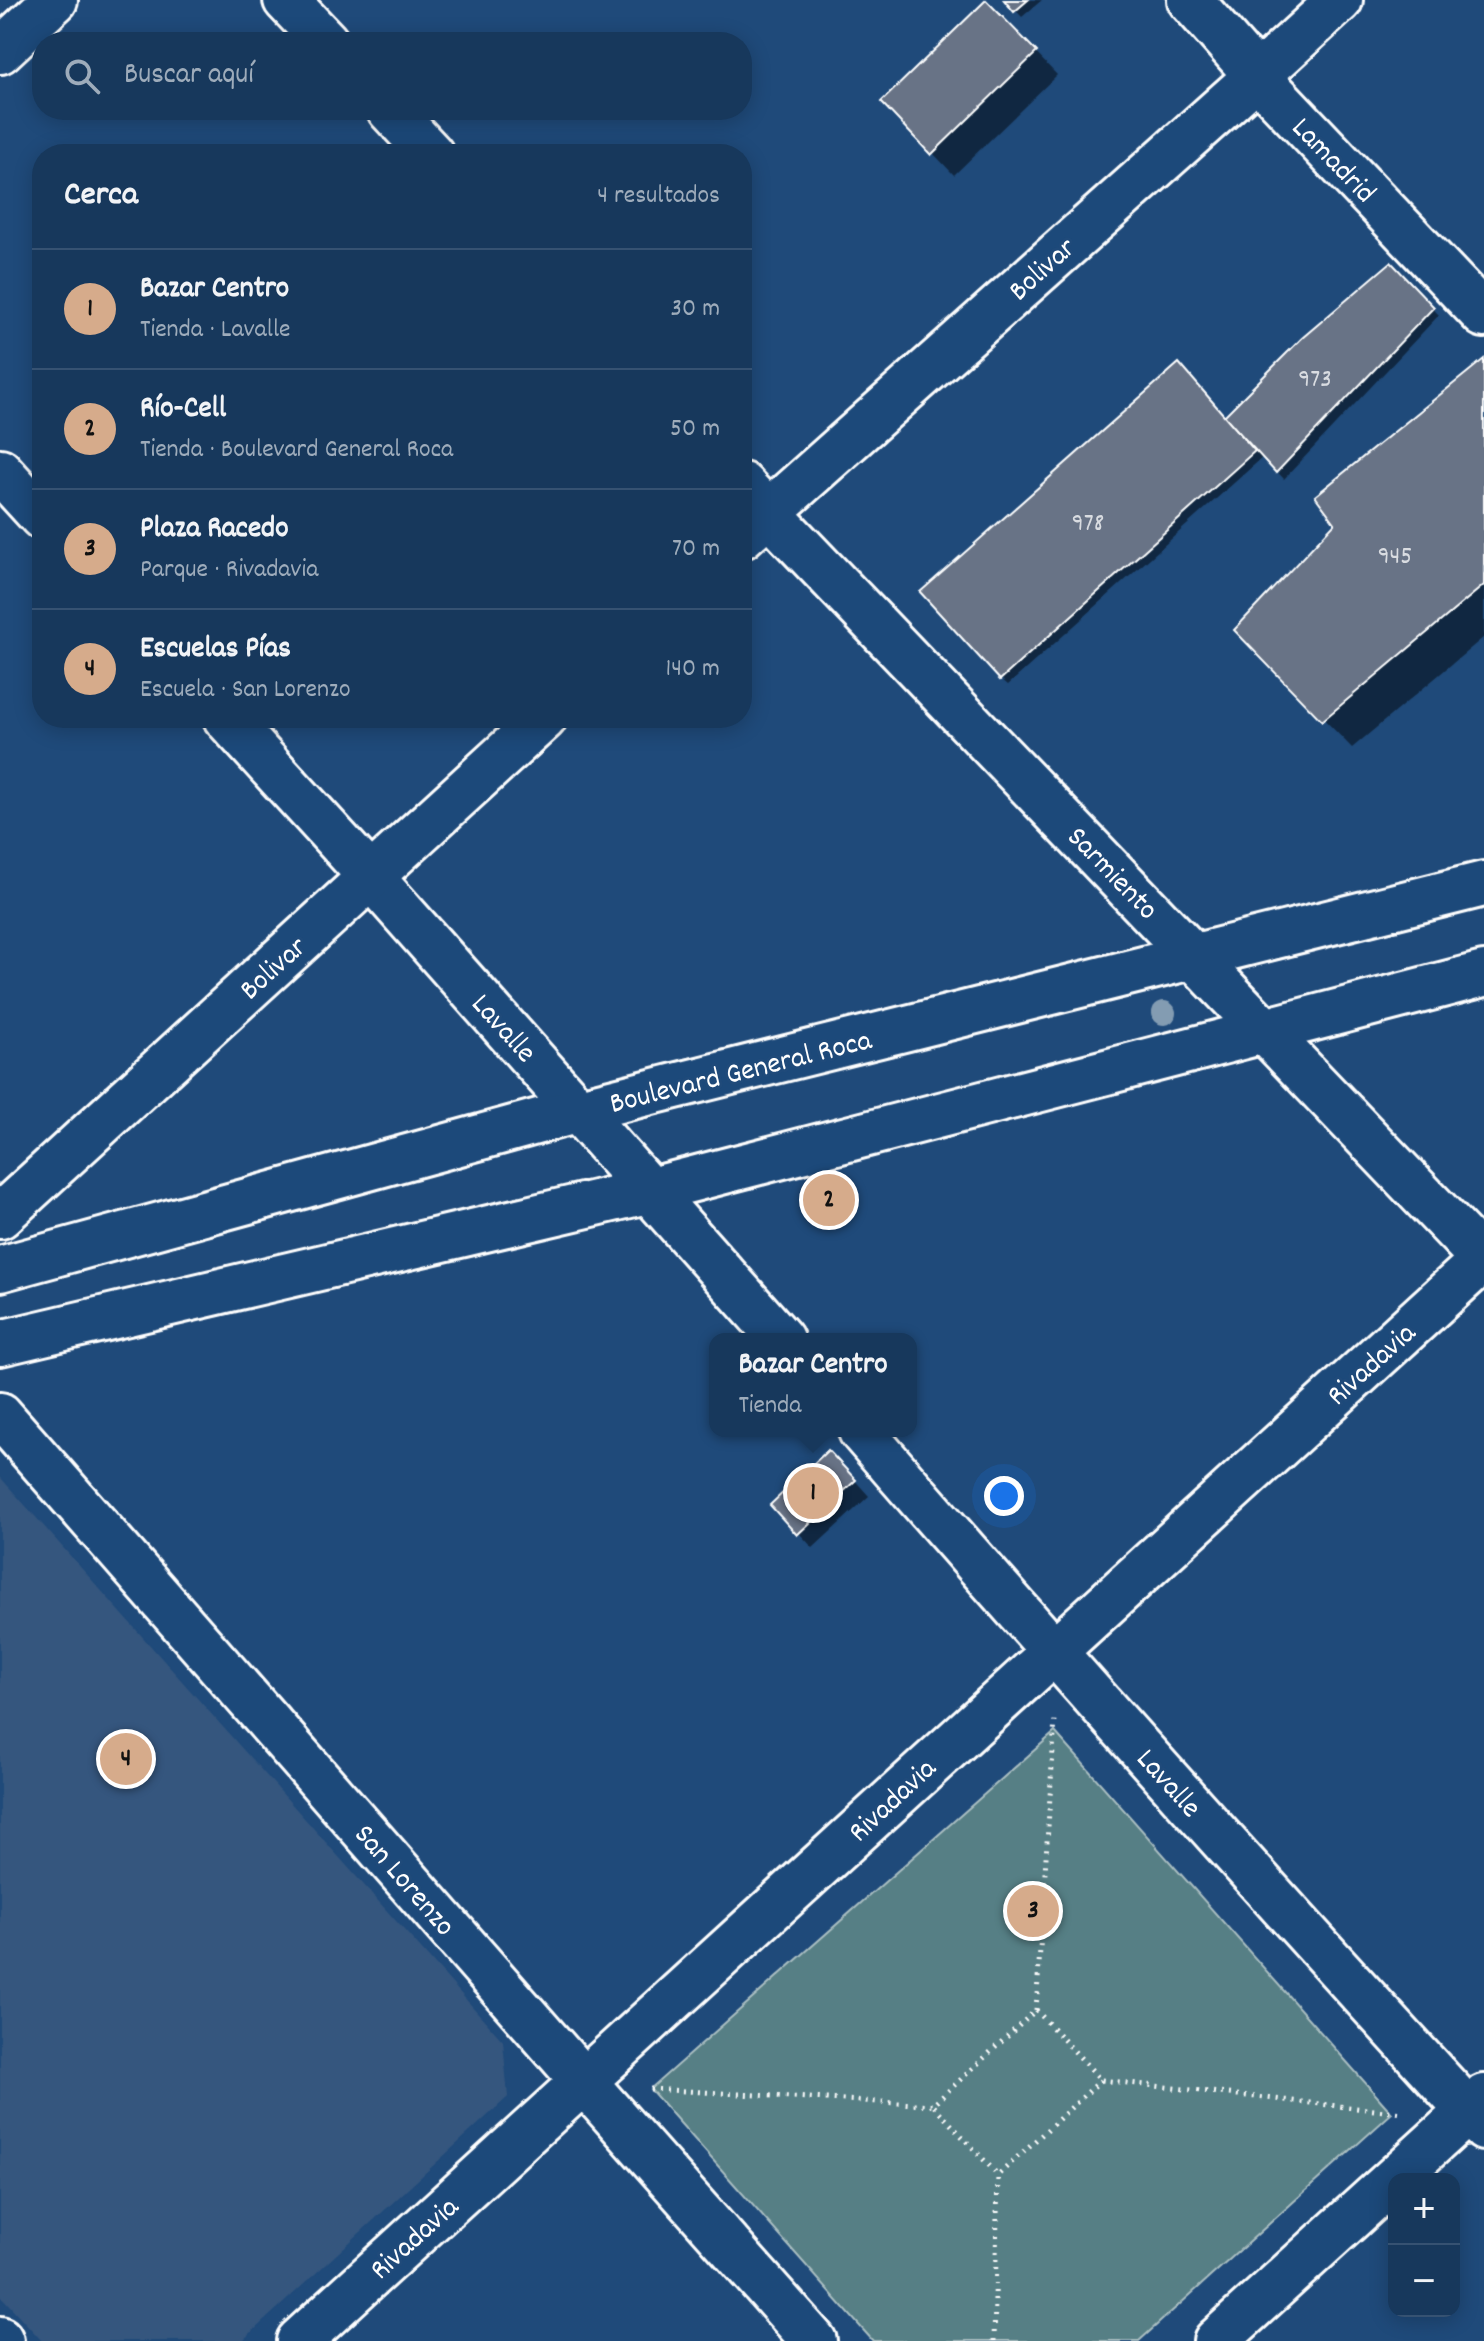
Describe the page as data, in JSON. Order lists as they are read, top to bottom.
{
  "streets": {
    "street": [
      "Lamadrid",
      "Bolivar",
      "Sarmiento",
      "Lavalle",
      "Boulevard General Roca",
      "Rivadavia",
      "San Lorenzo"
    ]
  },
  "crossings": [
    ["Lamadrid", "Bolivar"],
    ["Bolivar", "Lavalle"],
    ["Sarmiento", "Boulevard General Roca"],
    ["Sarmiento", "Rivadavia"],
    ["Lavalle", "Boulevard General Roca"],
    ["Lavalle", "Rivadavia"],
    ["Rivadavia", "San Lorenzo"]
  ],
  "house_numbers": ["973", "978", "945"],
  "page": {
    "search": "Buscar aquí",
    "heading": ["Cerca", "4 resultados"],
    "list": [
      {
        "mark": "1",
        "name": "Bazar Centro",
        "note": "Tienda · Lavalle",
        "value": "30 m"
      },
      {
        "mark": "2",
        "name": "Río-Cell",
        "note": "Tienda · Boulevard General Roca",
        "value": "50 m"
      },
      {
        "mark": "3",
        "name": "Plaza Racedo",
        "note": "Parque · Rivadavia",
        "value": "70 m"
      },
      {
        "mark": "4",
        "name": "Escuelas Pías",
        "note": "Escuela · San Lorenzo",
        "value": "140 m"
      }
    ],
    "pins": [
      "2",
      "1",
      "4",
      "3"
    ],
    "popup": ["Bazar Centro", "Tienda"],
    "map_buttons": ["+", "−"]
  }
}
